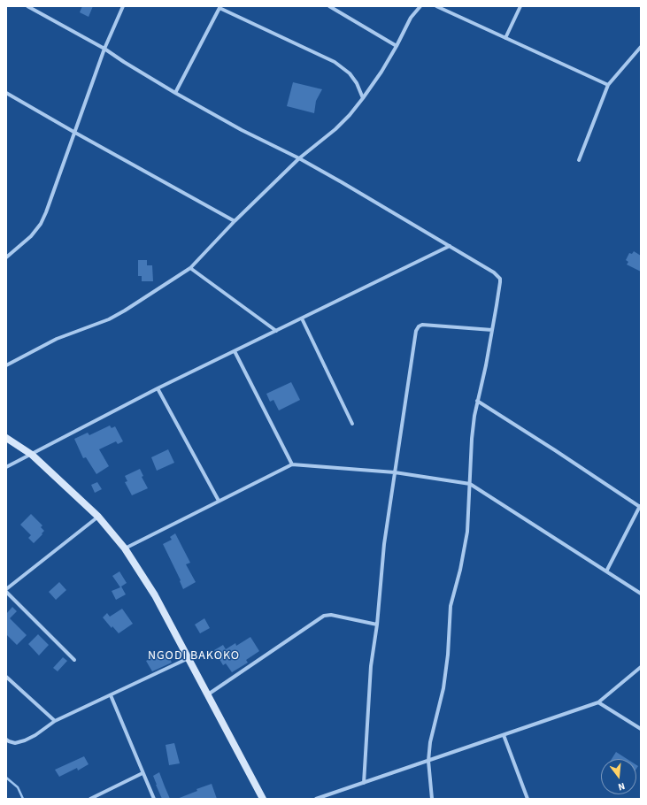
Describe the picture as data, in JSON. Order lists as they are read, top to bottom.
{
  "districts": ["NGODI BAKOKO"],
  "north": "bottom"
}
